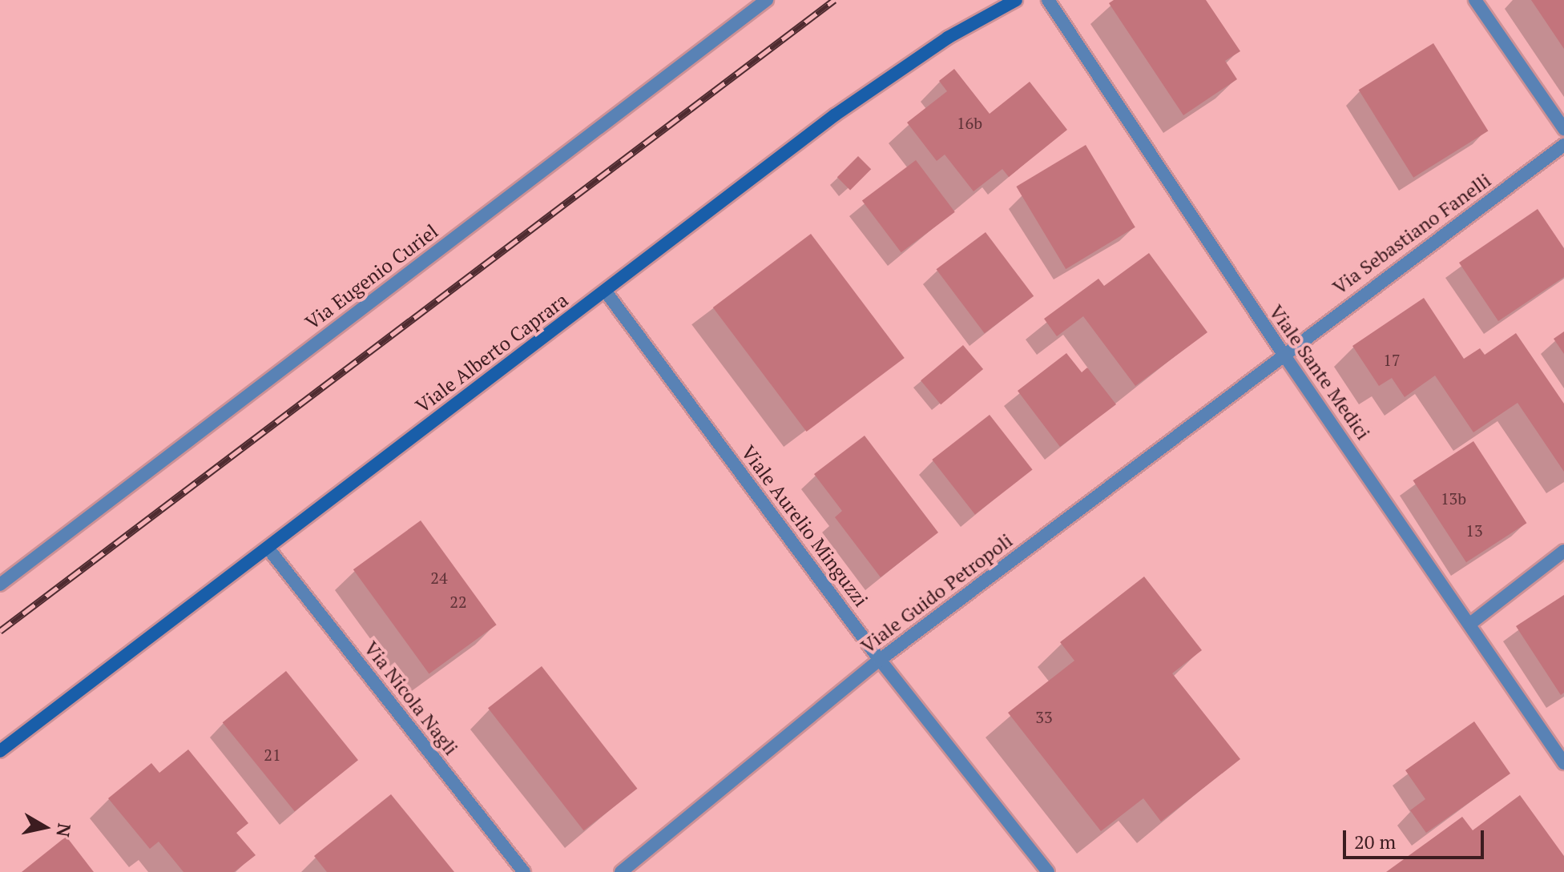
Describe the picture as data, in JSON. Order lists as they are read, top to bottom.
{
  "streets": {
    "street": [
      "Via Sebastiano Fanelli",
      "Via Eugenio Curiel",
      "Viale Alberto Caprara",
      "Viale Sante Medici",
      "Viale Aurelio Minguzzi",
      "Viale Guido Petropoli",
      "Via Nicola Nagli"
    ]
  },
  "crossings": [
    ["Via Sebastiano Fanelli", "Viale Sante Medici"],
    ["Via Sebastiano Fanelli", "Viale Guido Petropoli"],
    ["Viale Alberto Caprara", "Viale Aurelio Minguzzi"],
    ["Viale Alberto Caprara", "Via Nicola Nagli"],
    ["Viale Sante Medici", "Viale Guido Petropoli"],
    ["Viale Aurelio Minguzzi", "Viale Guido Petropoli"]
  ],
  "house_numbers": [
    "16b",
    "17",
    "13b",
    "13",
    "24",
    "22",
    "33",
    "21"
  ],
  "scale_bar": "20 m",
  "north": "right"
}
